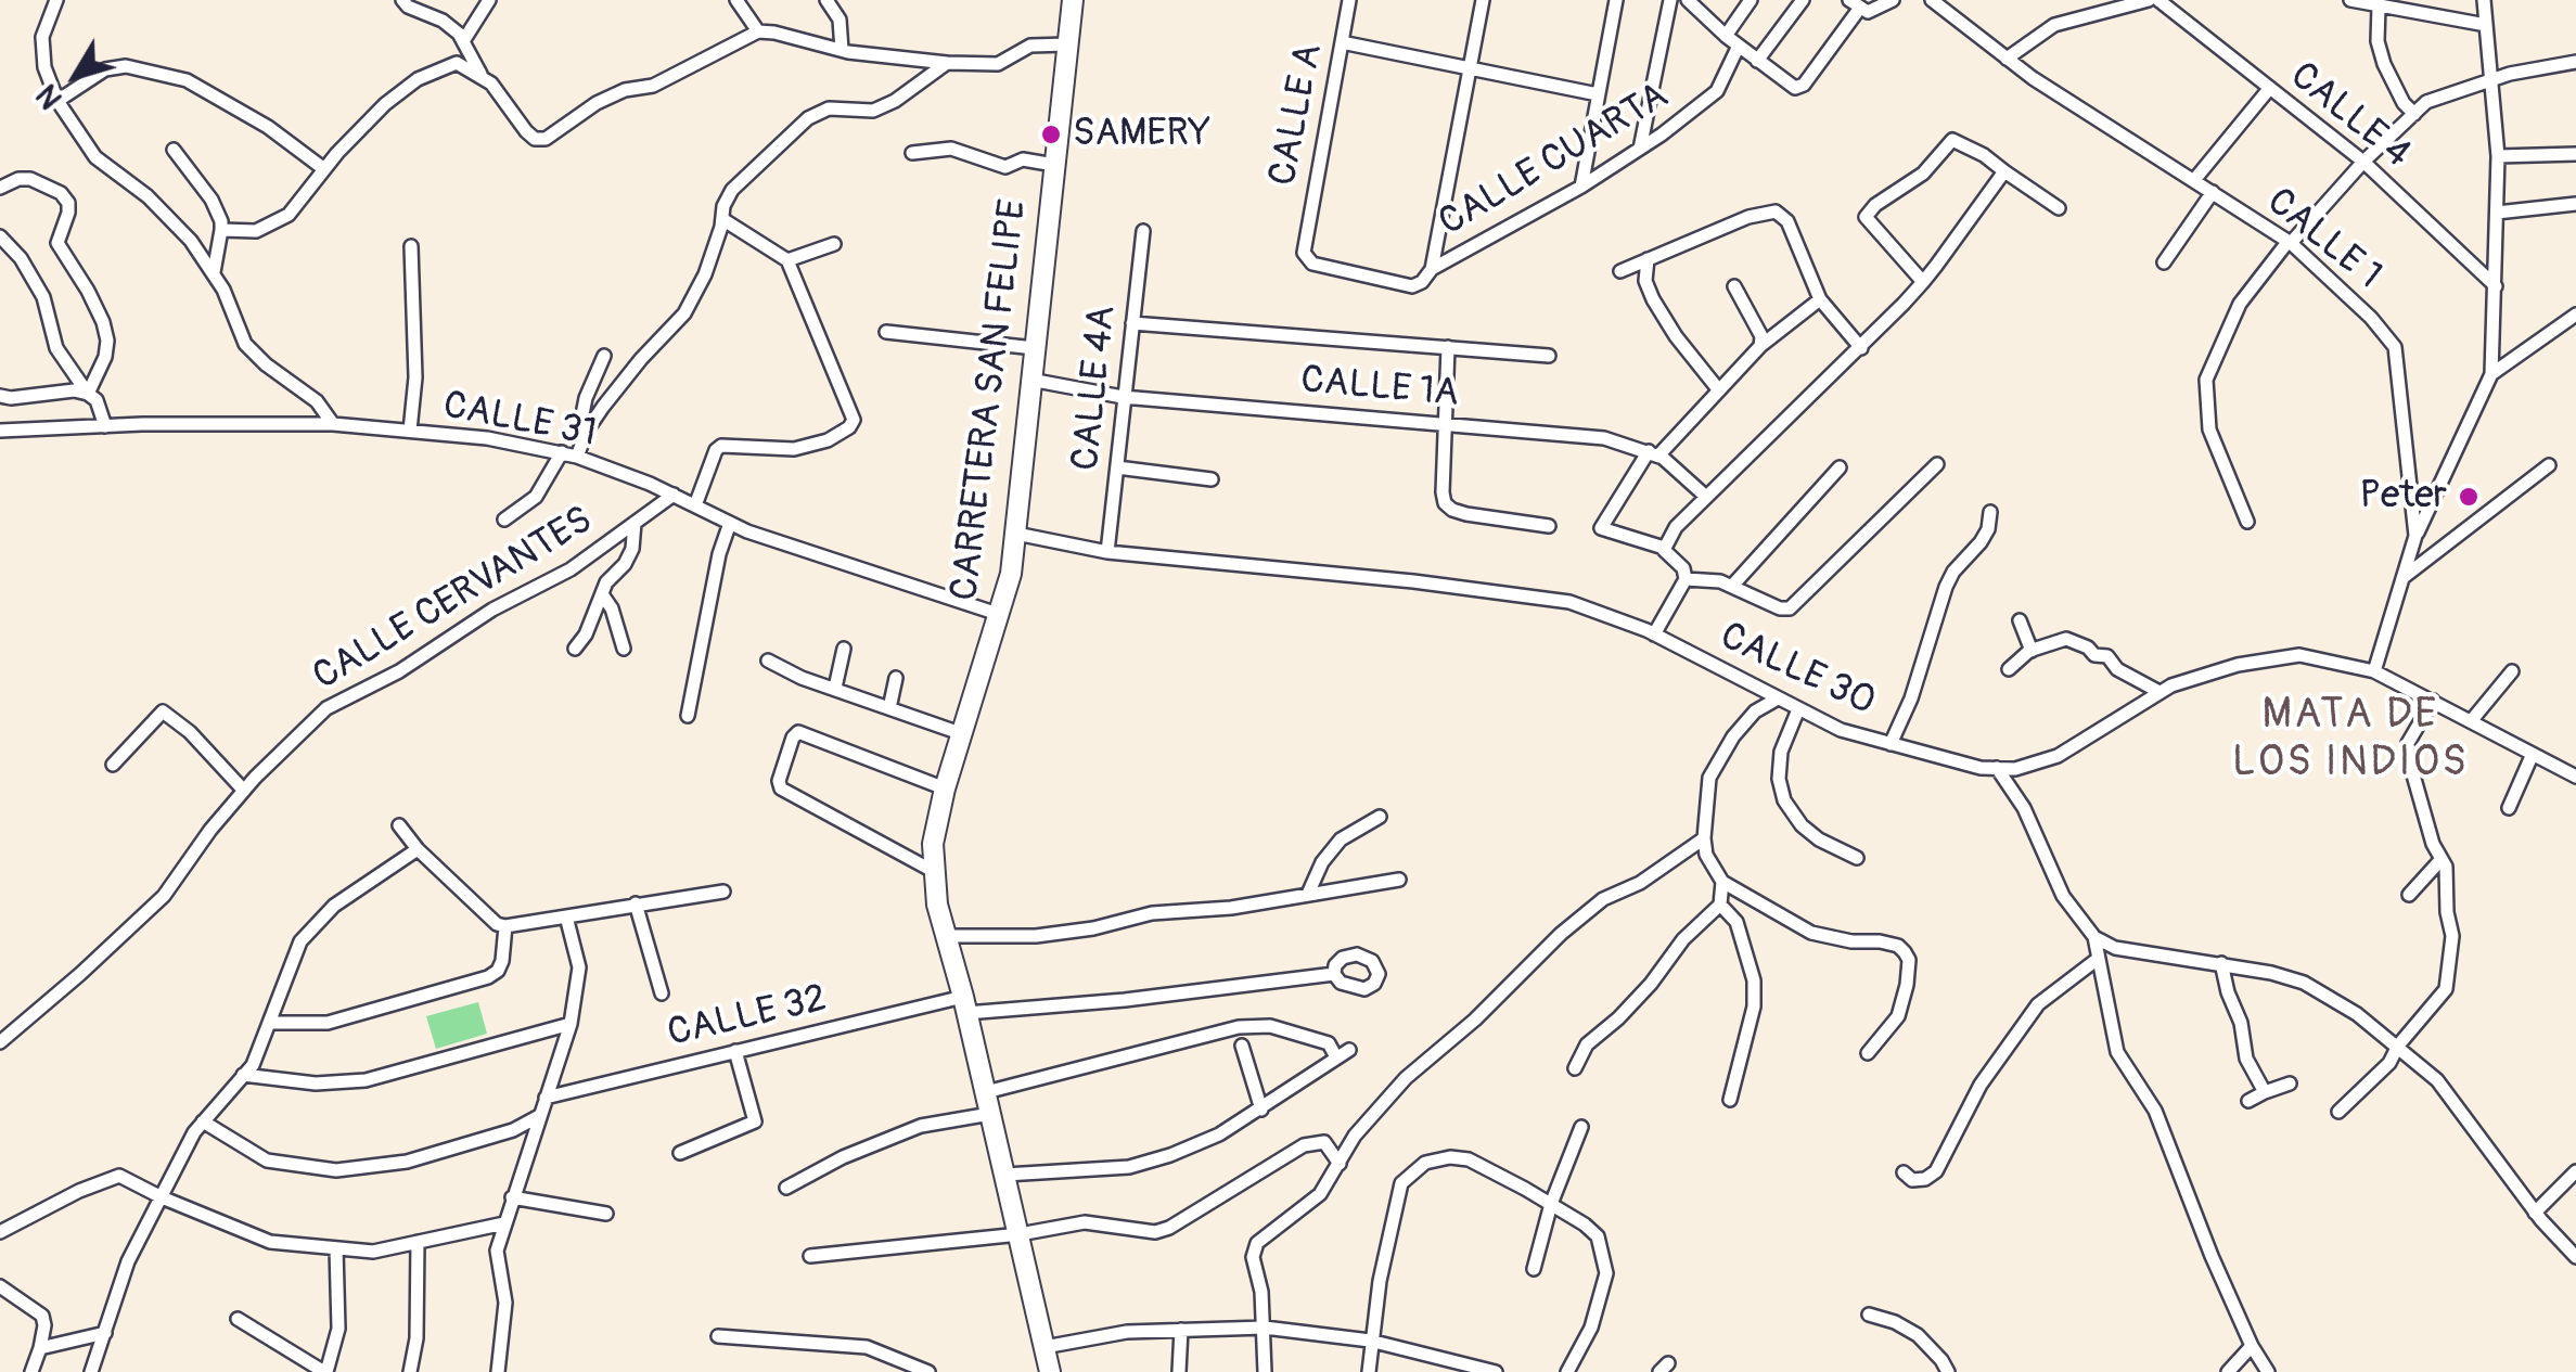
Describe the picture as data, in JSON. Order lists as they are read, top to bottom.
{
  "streets": {
    "main road": ["CARRETERA SAN FELIPE"],
    "street": [
      "CALLE A",
      "CALLE 4",
      "CALLE CUARTA",
      "CALLE 1",
      "CALLE 4A",
      "CALLE 1A",
      "CALLE 31",
      "CALLE CERVANTES",
      "CALLE 30",
      "CALLE 32"
    ]
  },
  "crossings": [
    ["CALLE A", "CALLE CUARTA"],
    ["CALLE 1", "CALLE 30"],
    ["CALLE 4A", "CALLE 1A"],
    ["CALLE 4A", "CALLE 30"],
    ["CALLE 1A", "CARRETERA SAN FELIPE"],
    ["CARRETERA SAN FELIPE", "CALLE 31"],
    ["CARRETERA SAN FELIPE", "CALLE 30"],
    ["CARRETERA SAN FELIPE", "CALLE 32"],
    ["CALLE 31", "CALLE CERVANTES"]
  ],
  "districts": ["MATA DE LOS INDIOS"],
  "places": ["SAMERY", "Peter"],
  "north": "bottom left"
}
